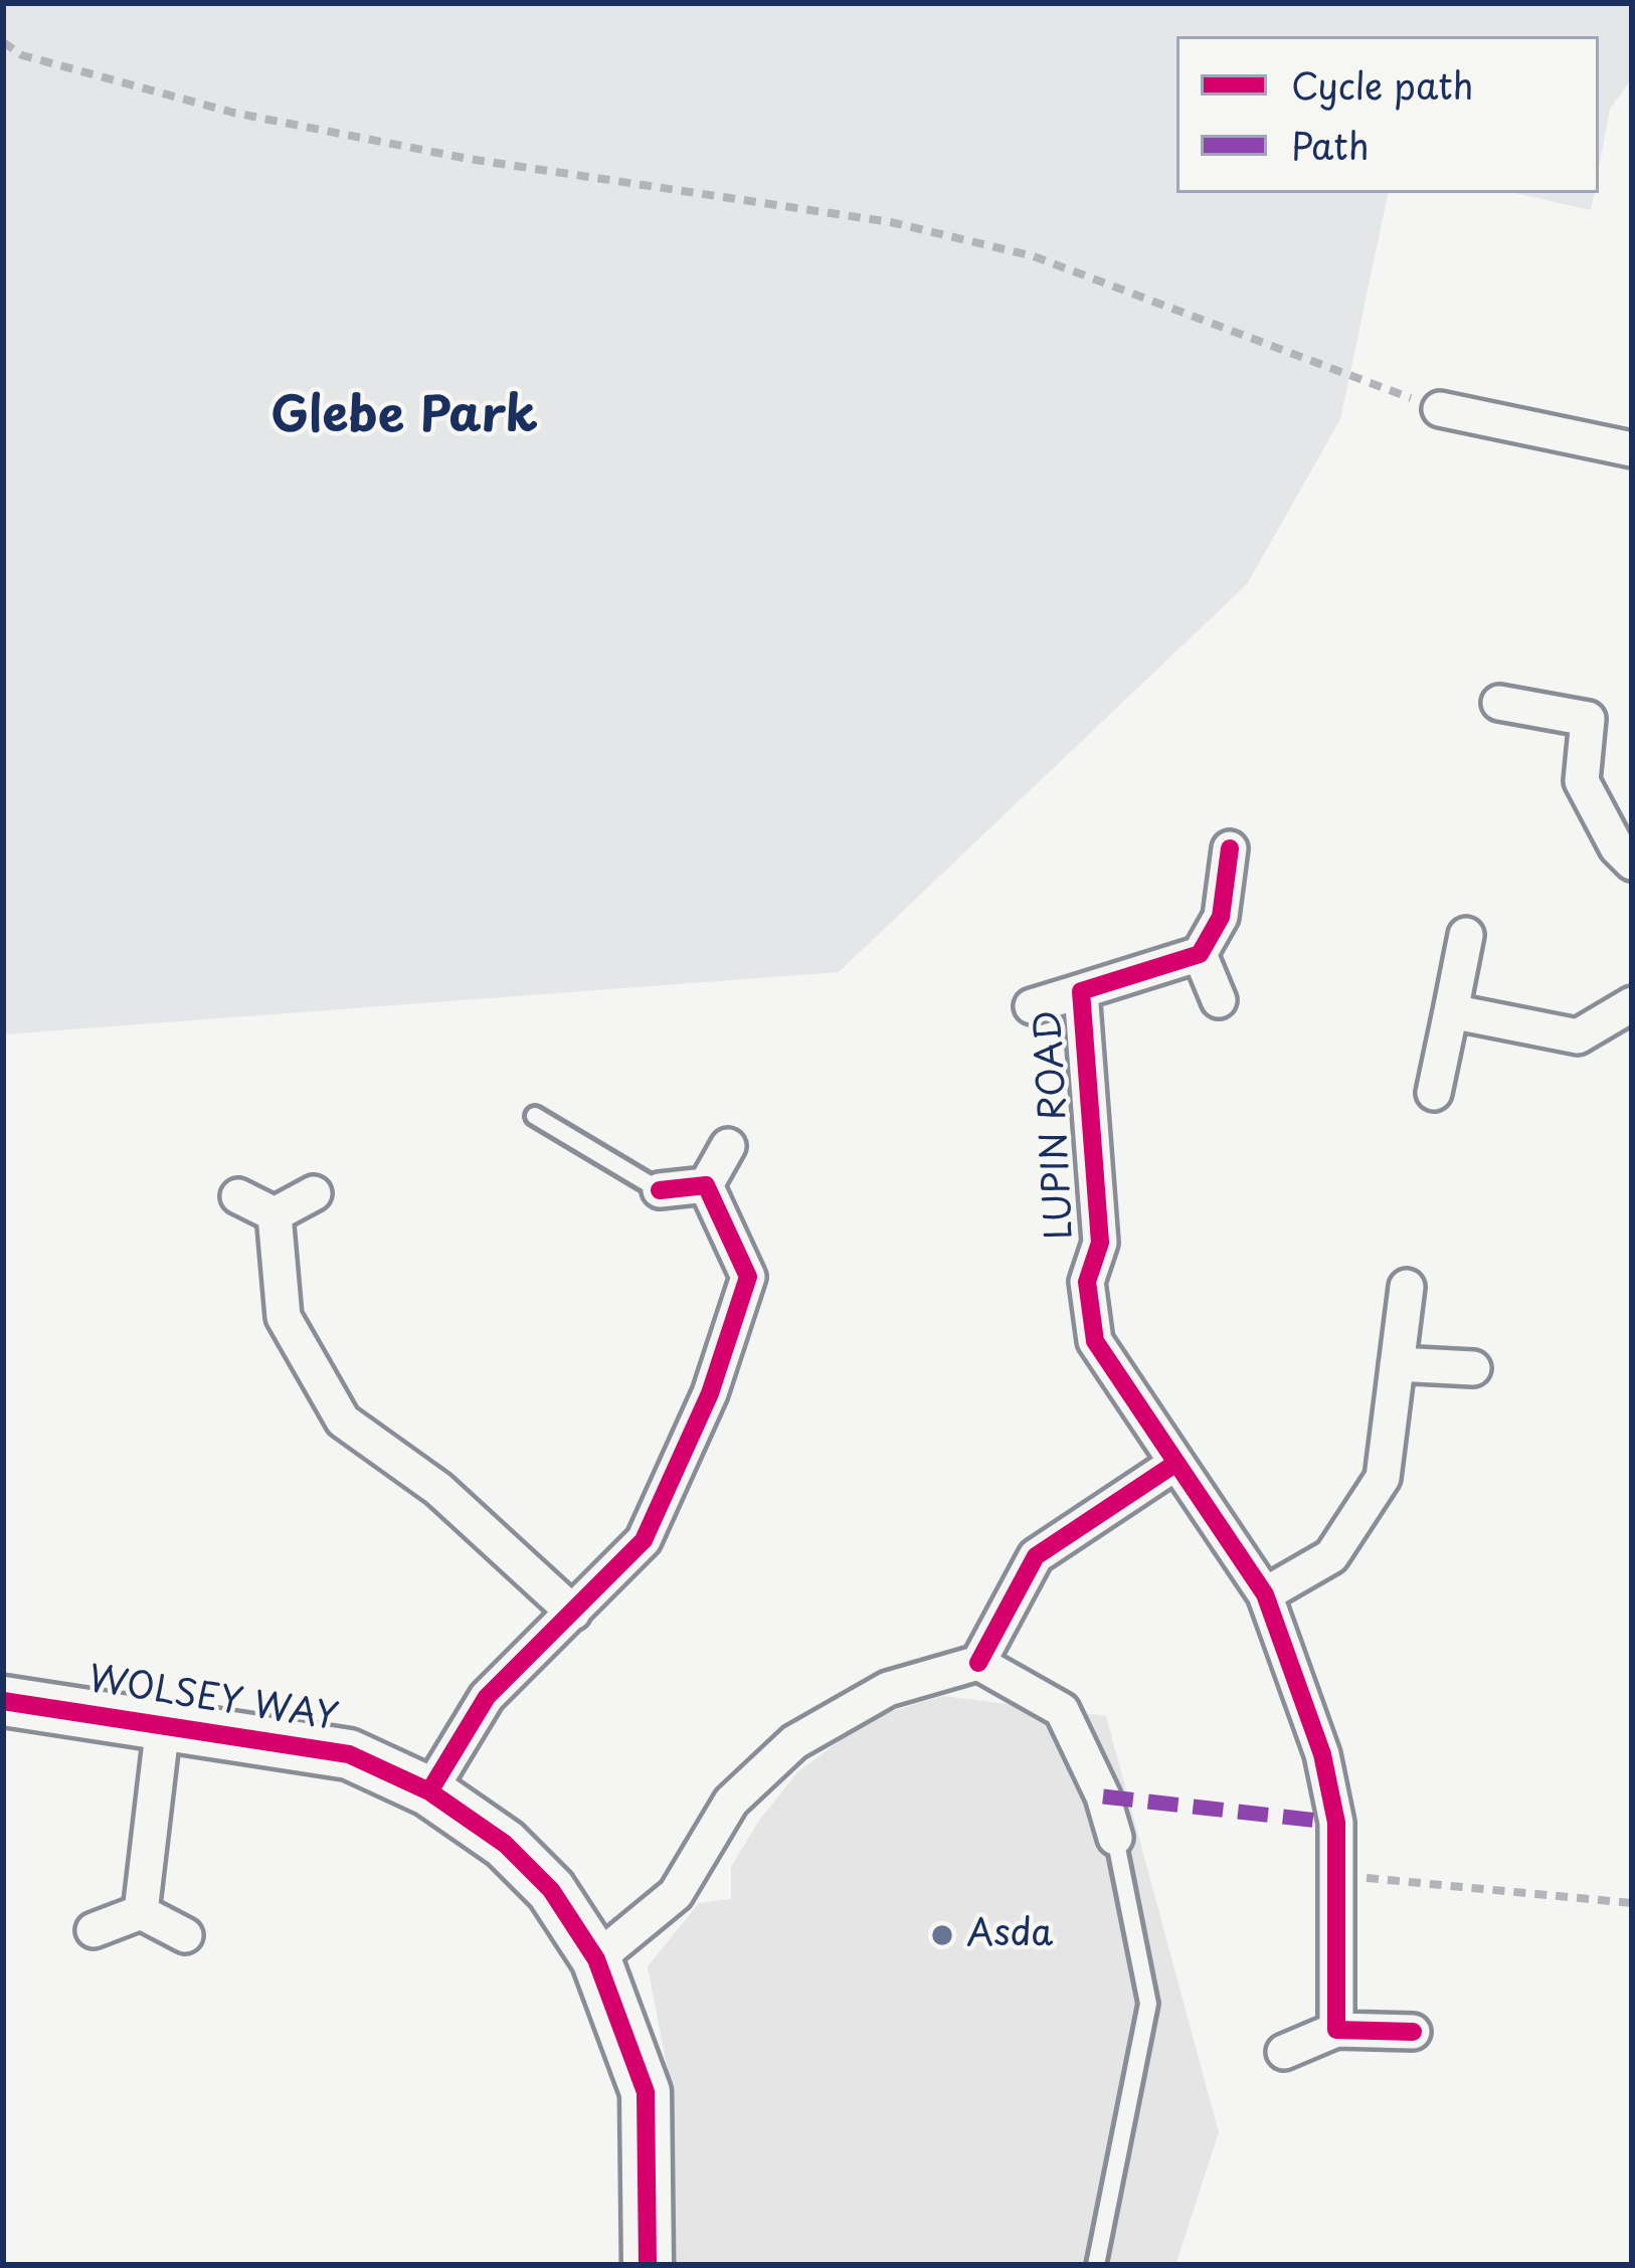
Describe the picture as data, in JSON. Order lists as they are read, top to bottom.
{
  "streets": {
    "street": ["LUPIN ROAD", "WOLSEY WAY"]
  },
  "districts": ["Glebe Park"],
  "places": ["Asda"],
  "legend": ["Cycle path", "Path"]
}
